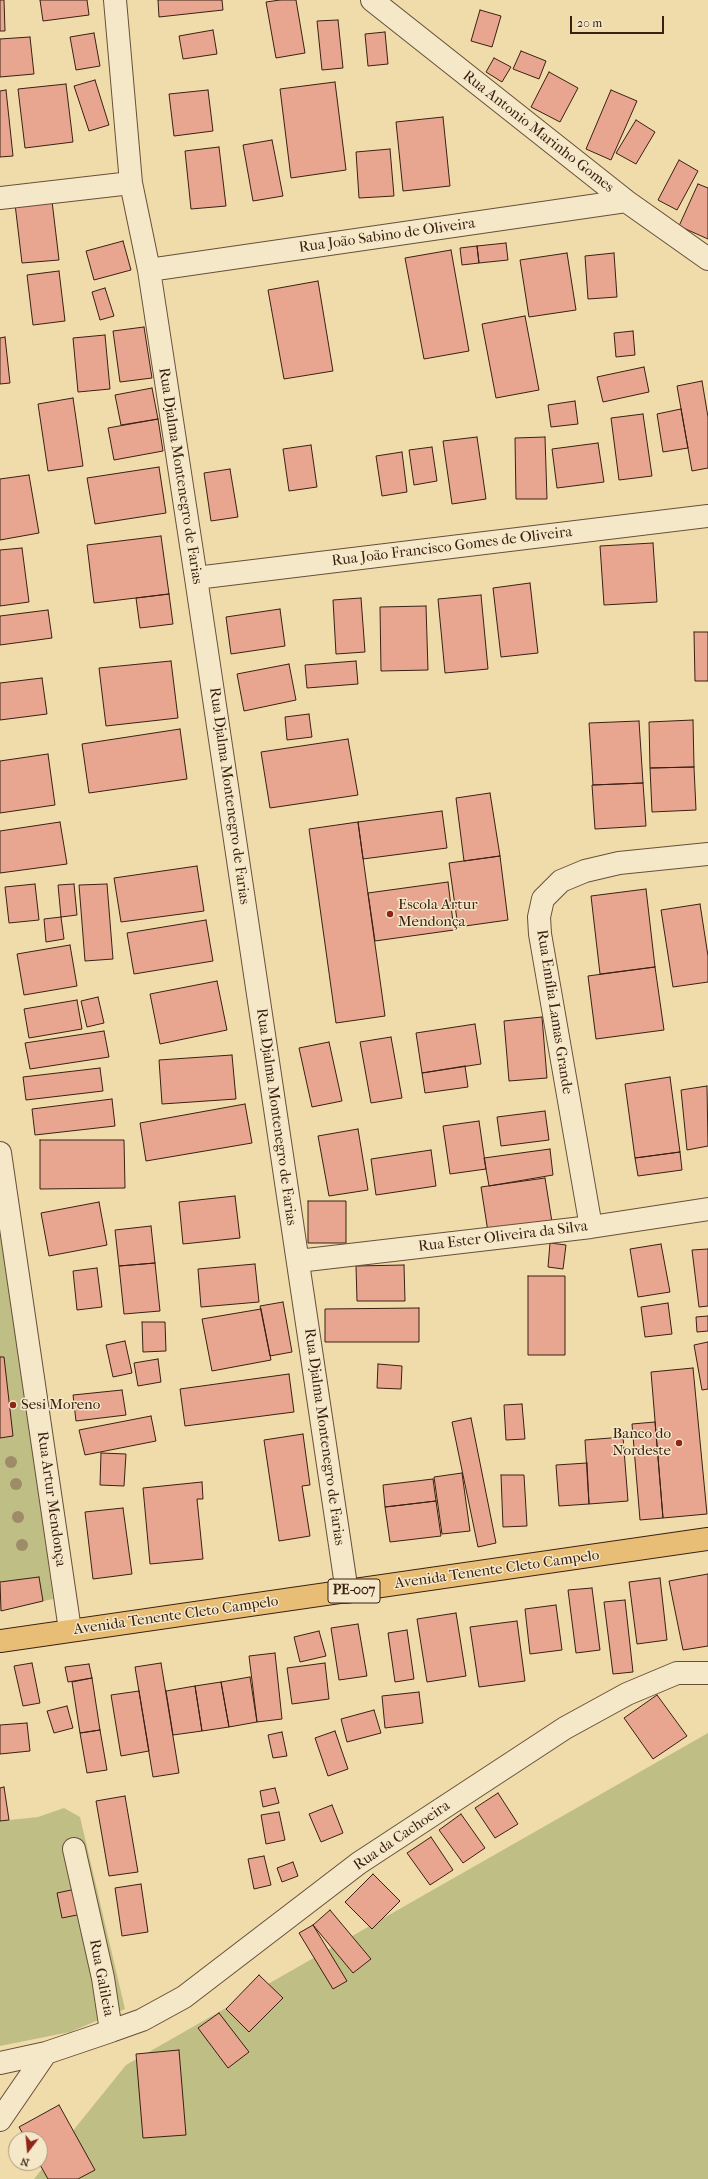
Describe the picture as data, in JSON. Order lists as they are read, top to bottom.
{
  "streets": {
    "main road": ["Avenida Tenente Cleto Campelo", "PE-007"],
    "street": [
      "Rua Antonio Marinho Gomes",
      "Rua João Sabino de Oliveira",
      "Rua Djalma Montenegro de Farias",
      "Rua João Francisco Gomes de Oliveira",
      "Rua Emília Lamas Grande",
      "Rua Ester Oliveira da Silva",
      "Rua Artur Mendonça",
      "Rua da Cachoeira",
      "Rua Galileia"
    ]
  },
  "crossings": [
    ["Rua Antonio Marinho Gomes", "Rua João Sabino de Oliveira"],
    ["Rua João Sabino de Oliveira", "Rua Djalma Montenegro de Farias"],
    ["Rua Djalma Montenegro de Farias", "Rua João Francisco Gomes de Oliveira"],
    ["Rua Djalma Montenegro de Farias", "Rua Ester Oliveira da Silva"],
    ["Rua Djalma Montenegro de Farias", "Avenida Tenente Cleto Campelo"],
    ["Rua Emília Lamas Grande", "Rua Ester Oliveira da Silva"],
    ["Rua Artur Mendonça", "Avenida Tenente Cleto Campelo"],
    ["Rua da Cachoeira", "Rua Galileia"]
  ],
  "places": ["Escola Artur Mendonça", "Sesi Moreno", "Banco do Nordeste"],
  "scale_bar": "20 m",
  "north": "bottom"
}
